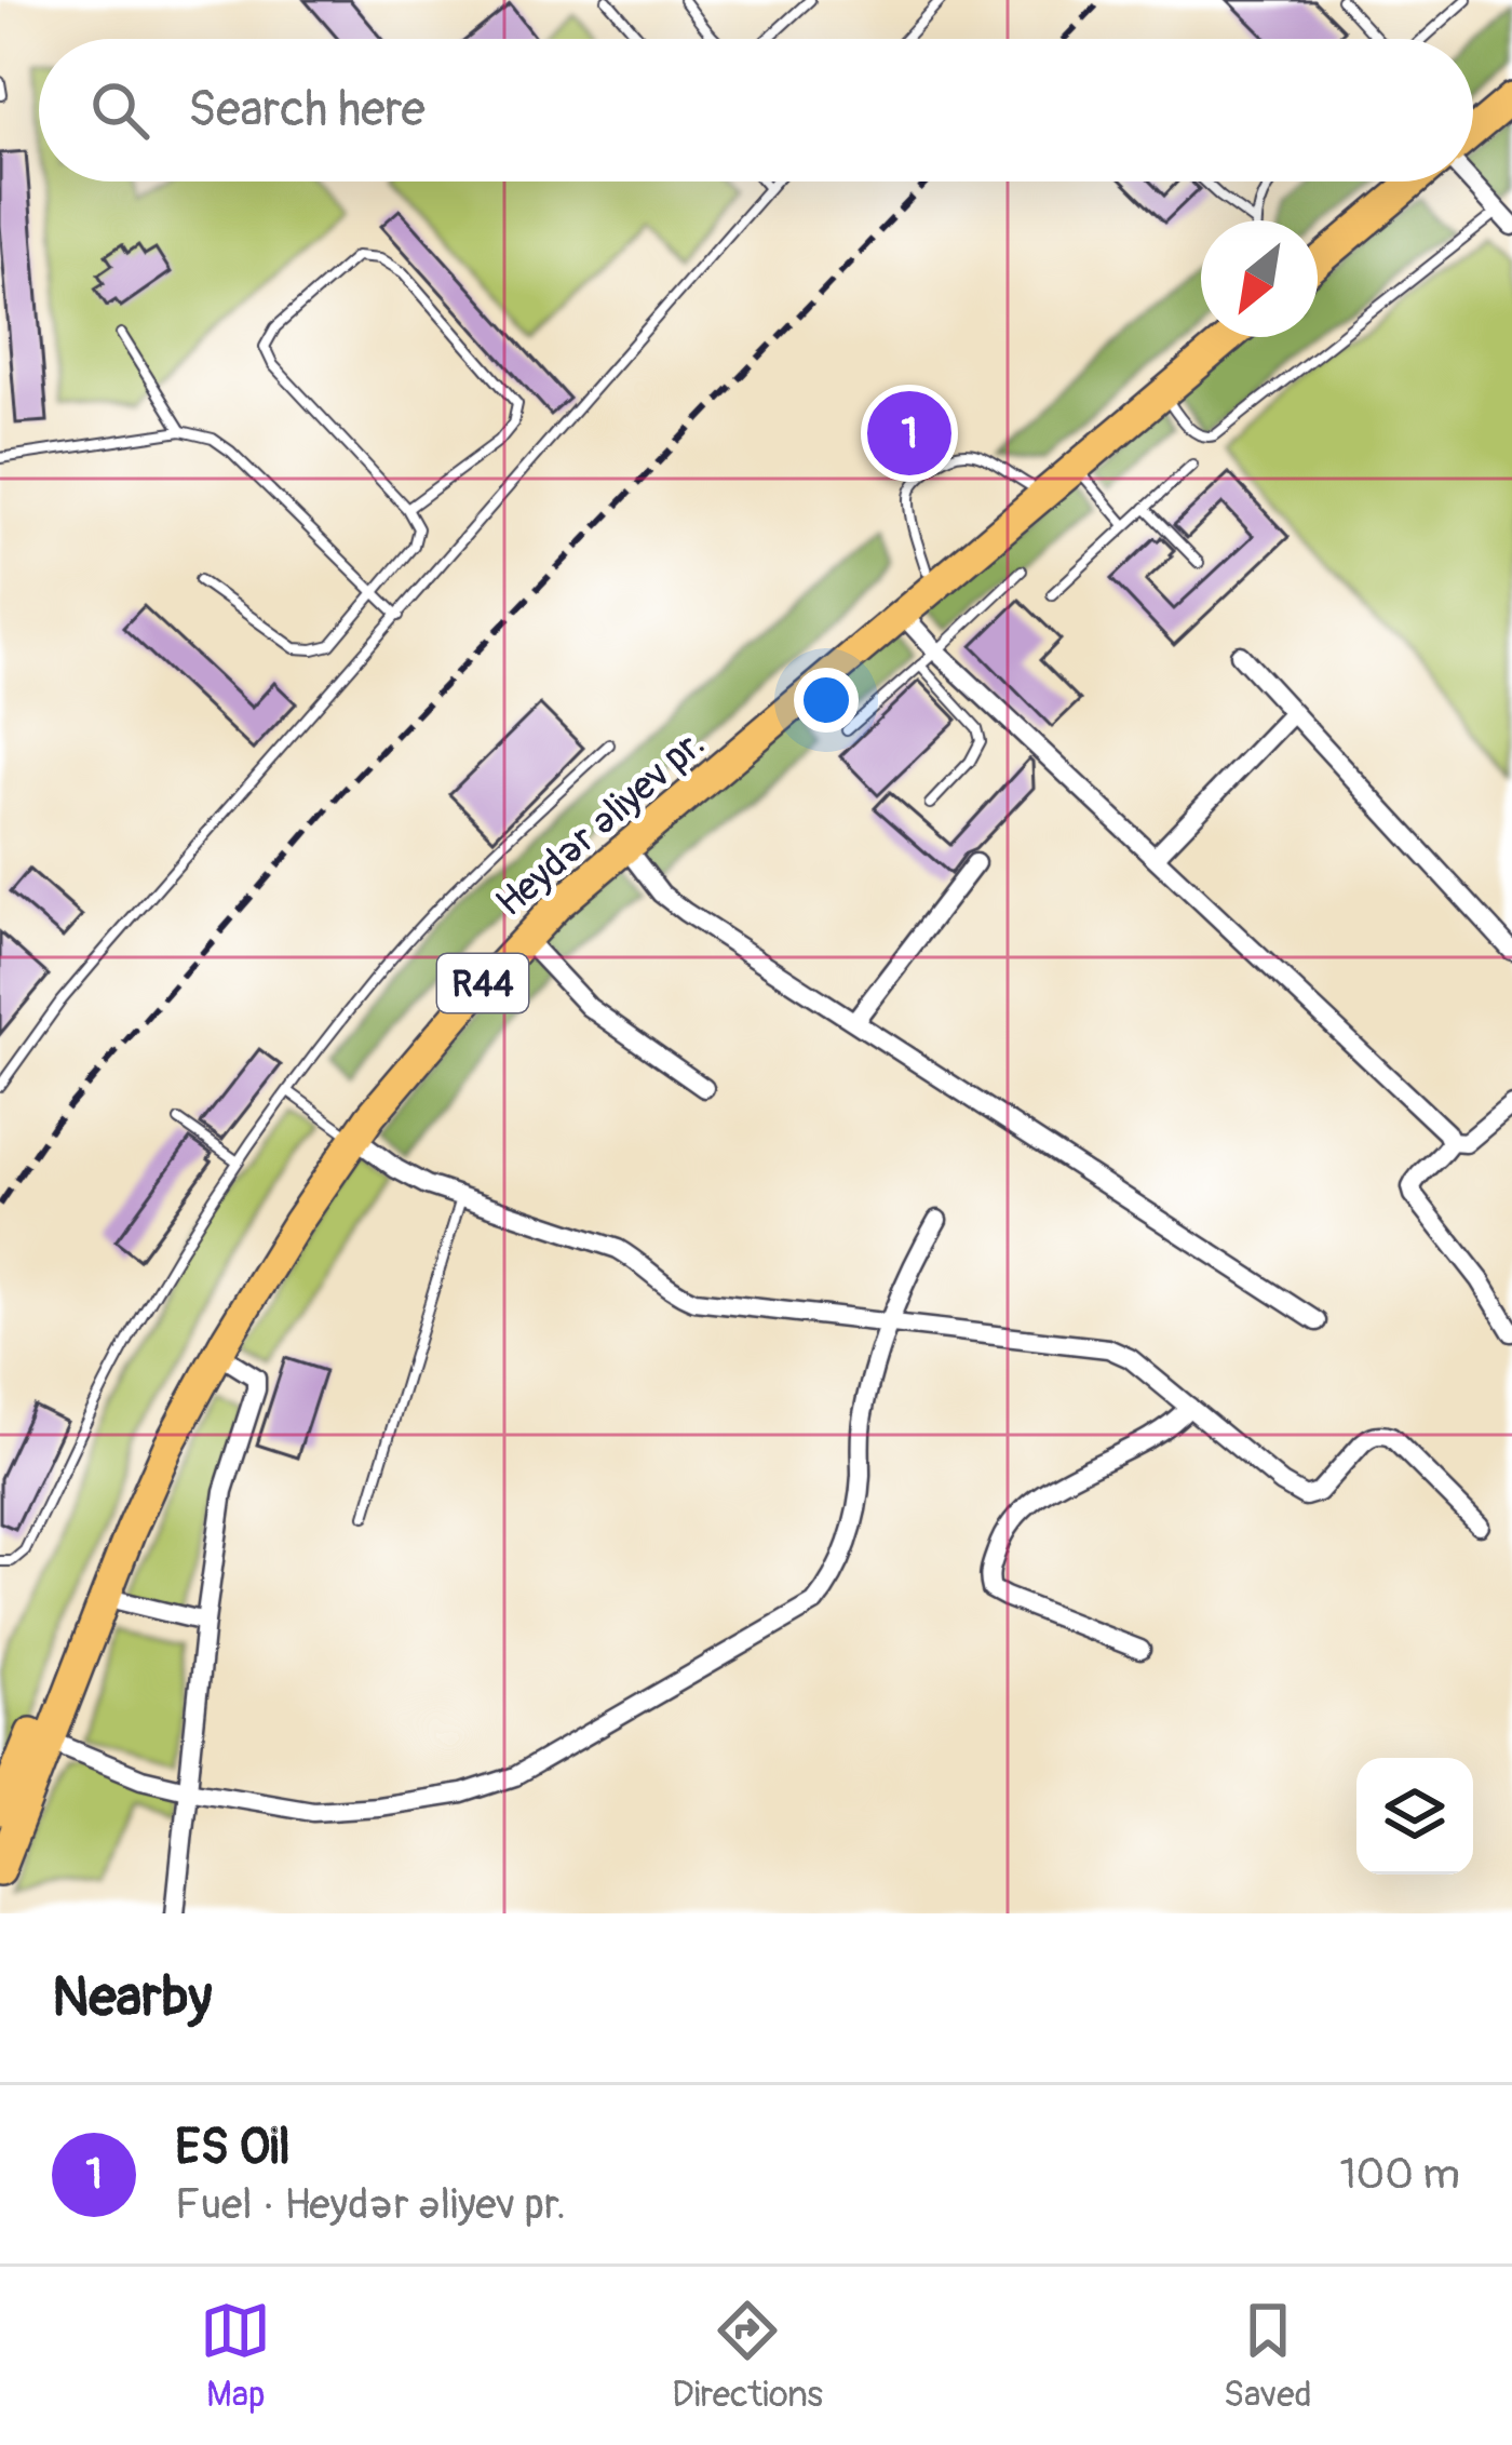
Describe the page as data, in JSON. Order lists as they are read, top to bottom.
{
  "streets": {
    "main road": ["Heydər Əliyev pr.", "R44"]
  },
  "north": "bottom left",
  "page": {
    "search": "Search here",
    "pins": "1",
    "heading": "Nearby",
    "list": [
      {
        "mark": "1",
        "name": "ES Oil",
        "note": "Fuel · Heydər Əliyev pr.",
        "value": "100 m"
      }
    ],
    "nav": ["Map", "Directions", "Saved"]
  }
}
